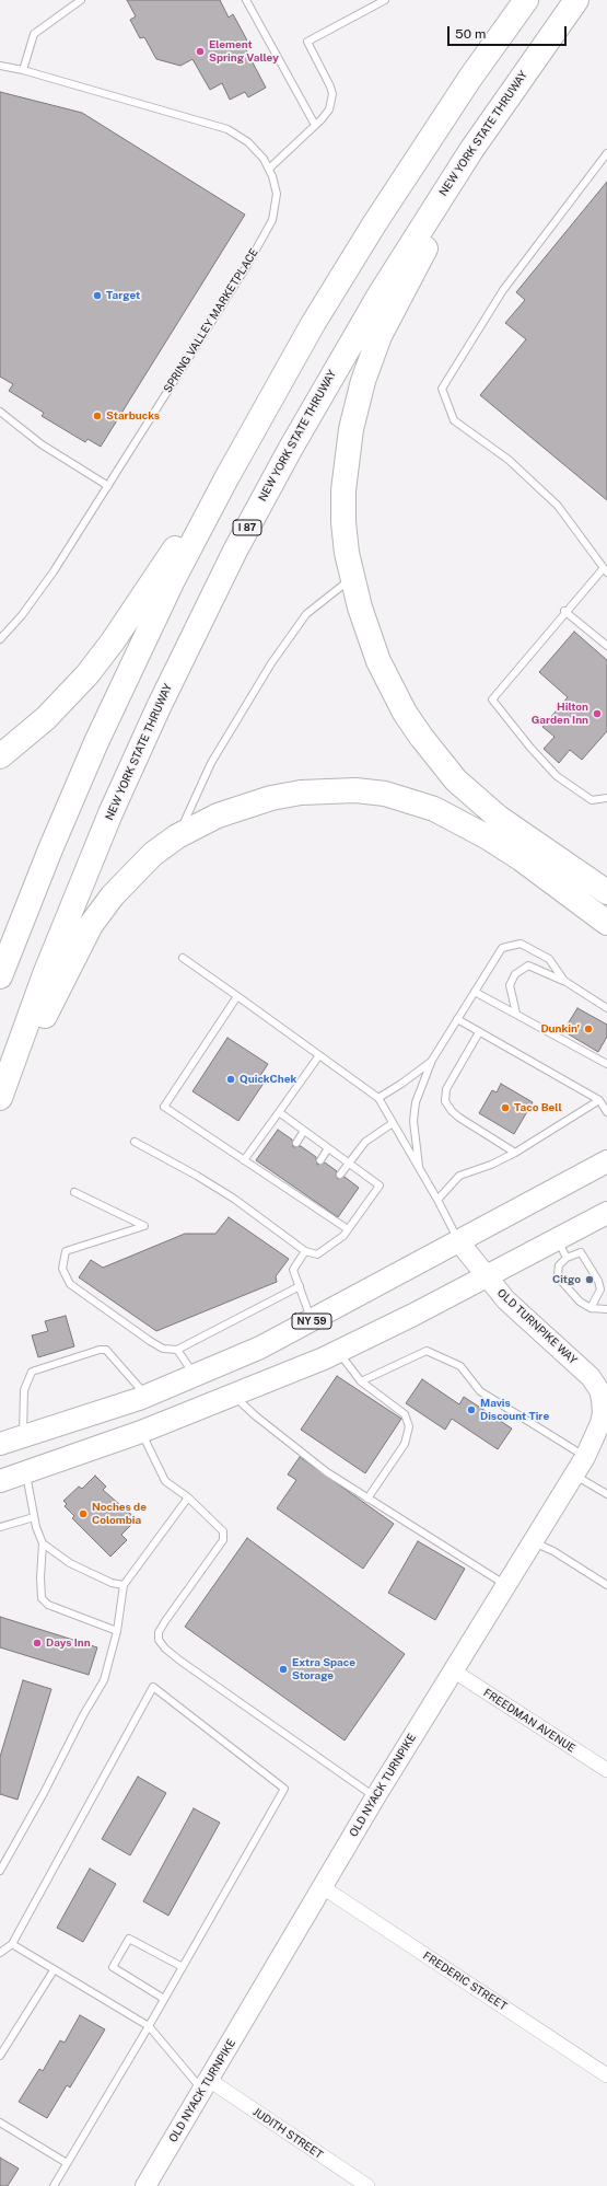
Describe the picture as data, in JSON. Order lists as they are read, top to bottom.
{
  "streets": {
    "highway": ["NEW YORK STATE THRUWAY", "I 87"],
    "main road": ["NY 59"],
    "street": [
      "OLD TURNPIKE WAY",
      "FREEDMAN AVENUE",
      "OLD NYACK TURNPIKE",
      "FREDERIC STREET",
      "JUDITH STREET"
    ],
    "lane": ["SPRING VALLEY MARKETPLACE"]
  },
  "crossings": [
    ["NY 59", "OLD TURNPIKE WAY"],
    ["OLD TURNPIKE WAY", "OLD NYACK TURNPIKE"],
    ["FREEDMAN AVENUE", "OLD NYACK TURNPIKE"],
    ["OLD NYACK TURNPIKE", "FREDERIC STREET"],
    ["OLD NYACK TURNPIKE", "JUDITH STREET"]
  ],
  "places": [
    "Element Spring Valley",
    "Target",
    "Starbucks",
    "Hilton Garden Inn",
    "Dunkin'",
    "QuickChek",
    "Taco Bell",
    "Citgo",
    "Mavis Discount Tire",
    "Noches de Colombia",
    "Days Inn",
    "Extra Space Storage"
  ],
  "scale_bar": "50 m"
}
